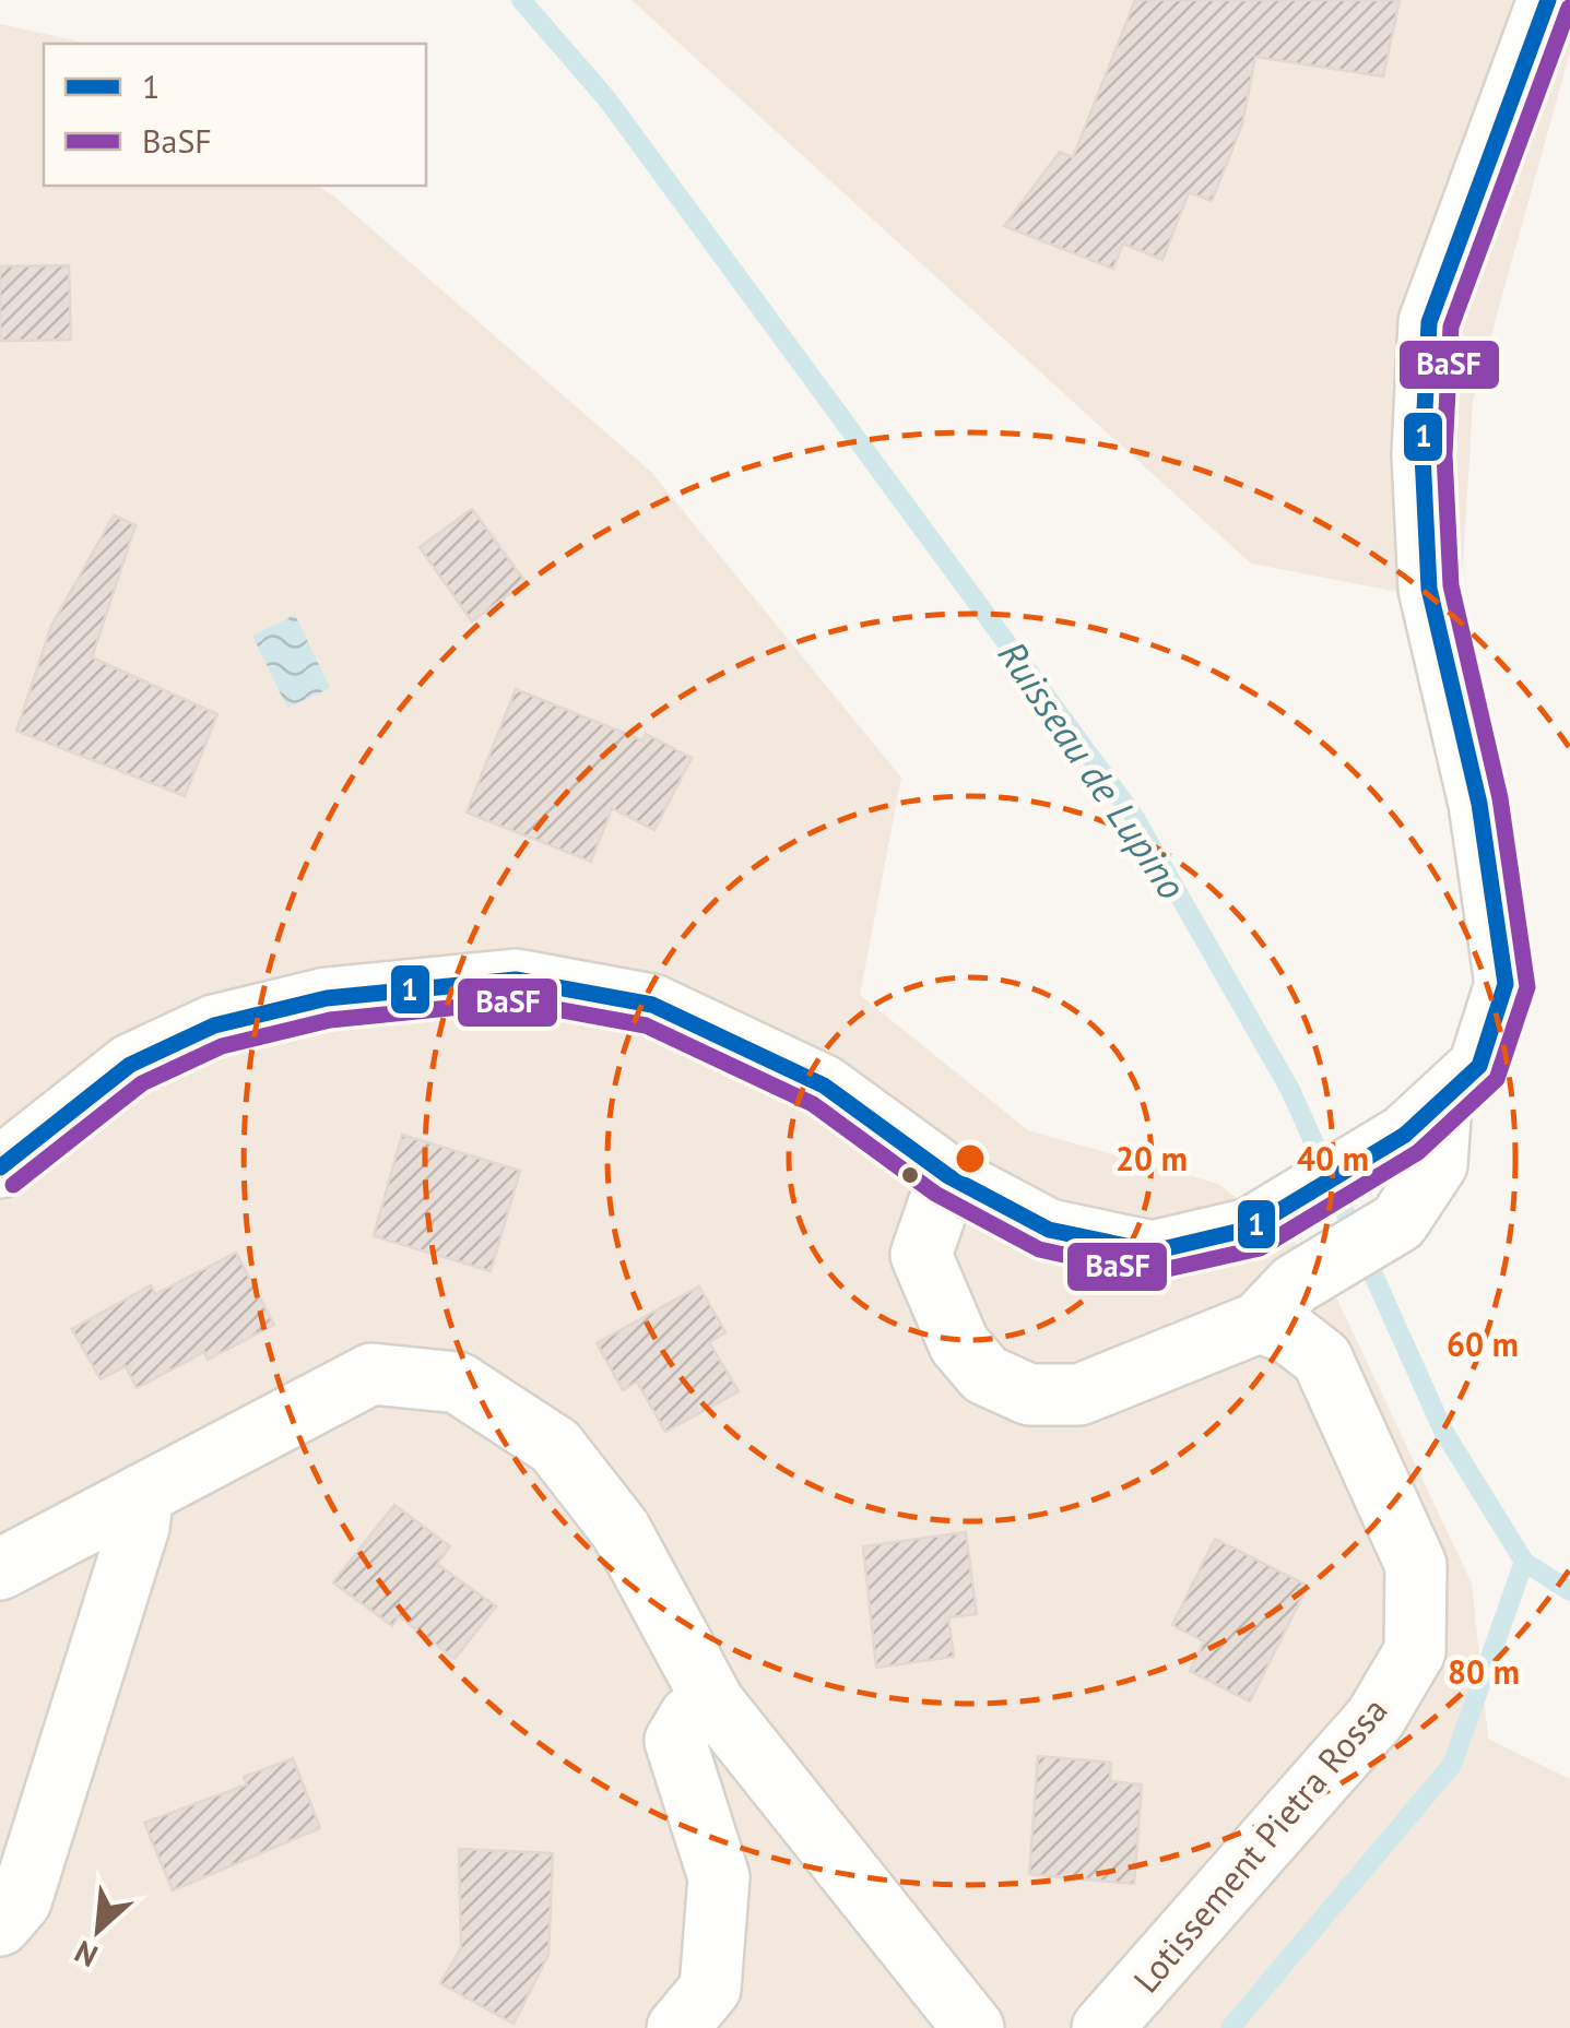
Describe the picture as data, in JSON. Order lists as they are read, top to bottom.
{
  "streets": {
    "street": ["Lotissement Pietra Rossa"]
  },
  "water": ["Ruisseau de Lupino"],
  "lines": ["transit line 1", "transit line BaSF"],
  "legend": ["1", "BaSF"],
  "north": "bottom left",
  "rings": [
    "20 m",
    "40 m",
    "60 m",
    "80 m"
  ]
}
